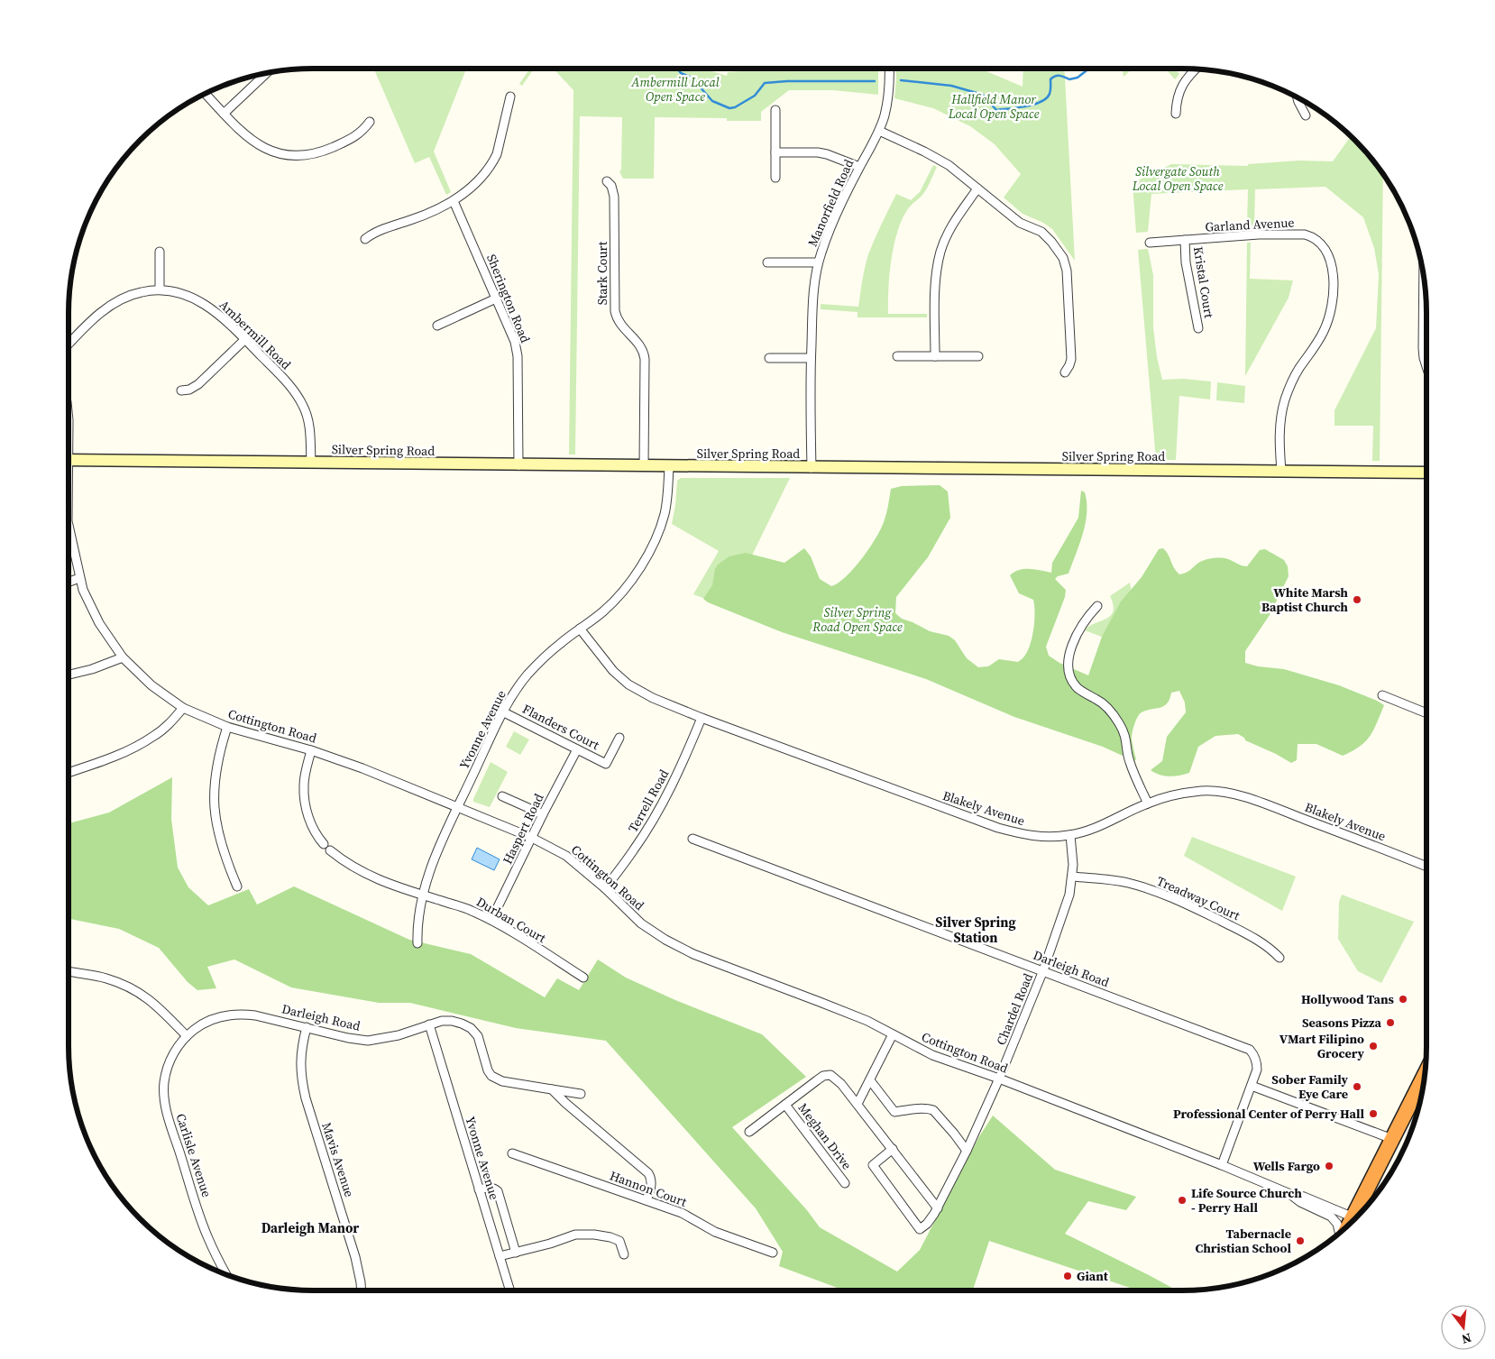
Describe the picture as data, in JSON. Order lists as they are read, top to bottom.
{
  "streets": {
    "main road": ["Silver Spring Road"],
    "street": [
      "Manorfield Road",
      "Garland Avenue",
      "Stark Court",
      "Kristal Court",
      "Sherington Road",
      "Ambermill Road",
      "Cottington Road",
      "Flanders Court",
      "Yvonne Avenue",
      "Terrell Road",
      "Blakely Avenue",
      "Haspert Road",
      "Treadway Court",
      "Durban Court",
      "Darleigh Road",
      "Chardel Road",
      "Meghan Drive",
      "Carlisle Avenue",
      "Mavis Avenue",
      "Hannon Court"
    ]
  },
  "crossings": [
    ["Manorfield Road", "Silver Spring Road"],
    ["Garland Avenue", "Kristal Court"],
    ["Garland Avenue", "Silver Spring Road"],
    ["Stark Court", "Silver Spring Road"],
    ["Sherington Road", "Silver Spring Road"],
    ["Ambermill Road", "Silver Spring Road"],
    ["Silver Spring Road", "Yvonne Avenue"],
    ["Cottington Road", "Yvonne Avenue"],
    ["Cottington Road", "Terrell Road"],
    ["Cottington Road", "Haspert Road"],
    ["Cottington Road", "Darleigh Road"],
    ["Cottington Road", "Chardel Road"],
    ["Flanders Court", "Yvonne Avenue"],
    ["Flanders Court", "Haspert Road"],
    ["Yvonne Avenue", "Blakely Avenue"],
    ["Yvonne Avenue", "Durban Court"],
    ["Yvonne Avenue", "Darleigh Road"],
    ["Terrell Road", "Blakely Avenue"],
    ["Blakely Avenue", "Chardel Road"],
    ["Haspert Road", "Durban Court"],
    ["Treadway Court", "Chardel Road"],
    ["Darleigh Road", "Chardel Road"],
    ["Darleigh Road", "Carlisle Avenue"],
    ["Darleigh Road", "Mavis Avenue"]
  ],
  "districts": ["Silver Spring Station", "Darleigh Manor"],
  "parks": [
    "Ambermill Local Open Space",
    "Hallfield Manor Local Open Space",
    "Silvergate South Local Open Space",
    "Silver Spring Road Open Space"
  ],
  "places": [
    "White Marsh Baptist Church",
    "Hollywood Tans",
    "Seasons Pizza",
    "VMart Filipino Grocery",
    "Sober Family Eye Care",
    "Professional Center of Perry Hall",
    "Wells Fargo",
    "Life Source Church - Perry Hall",
    "Tabernacle Christian School",
    "Giant"
  ],
  "north": "bottom"
}
